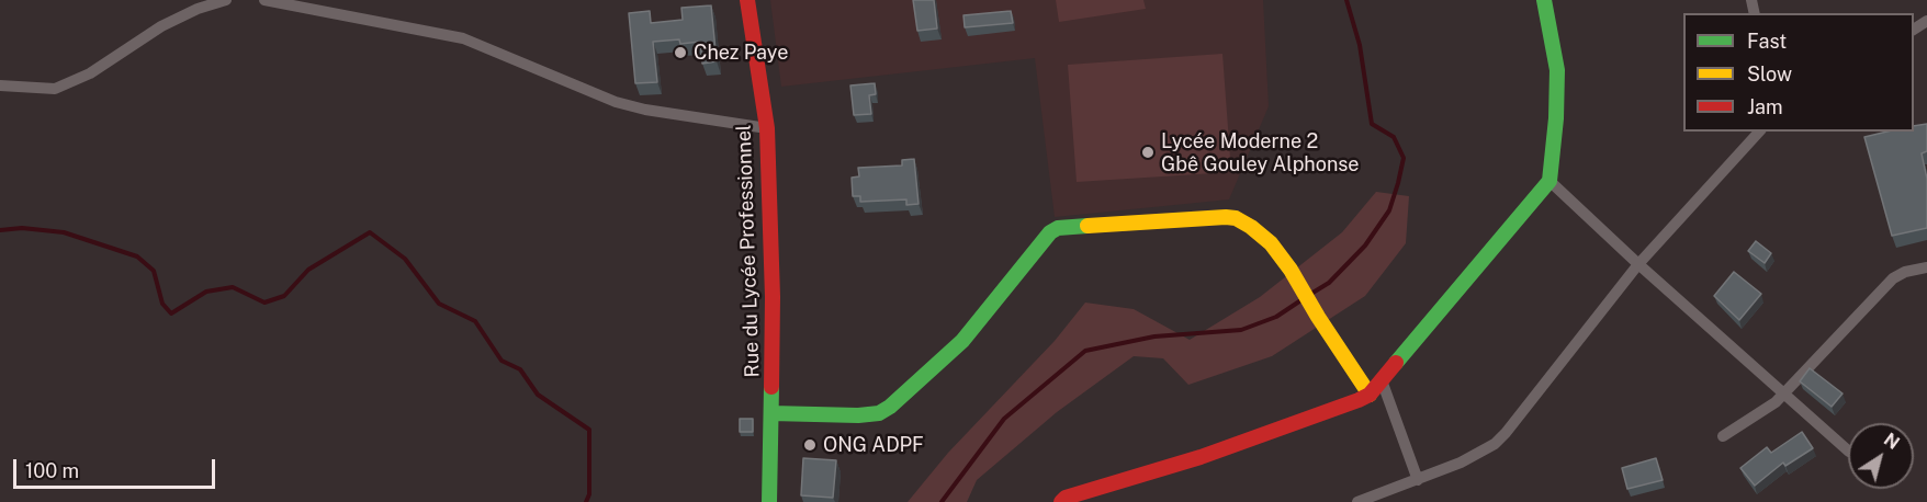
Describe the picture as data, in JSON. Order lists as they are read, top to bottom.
{
  "streets": {
    "street": ["Rue du Lycée Professionnel"]
  },
  "places": ["Chez Paye", "Lycée Moderne 2 Gbê Gouley Alphonse", "ONG ADPF"],
  "legend": ["Fast", "Slow", "Jam"],
  "scale_bar": "100 m",
  "north": "top right"
}
